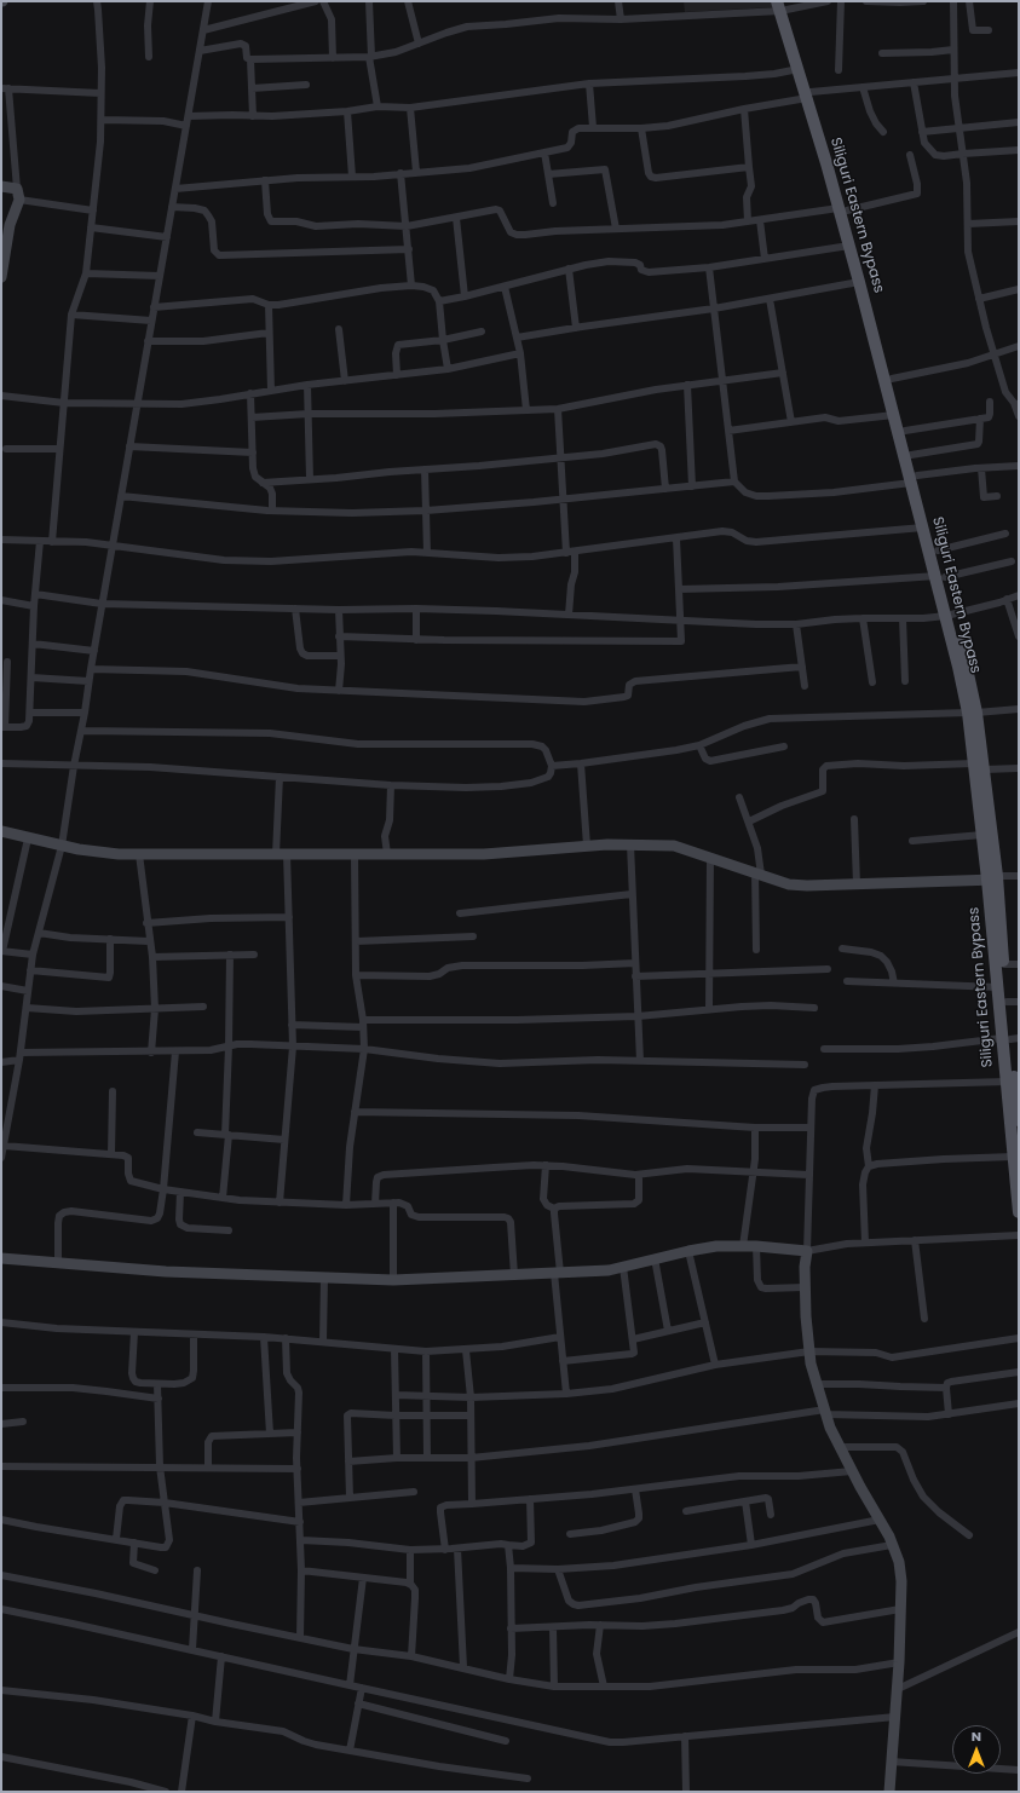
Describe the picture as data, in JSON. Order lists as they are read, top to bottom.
{
  "streets": {
    "main road": ["Siliguri Eastern Bypass"]
  },
  "north": "top"
}
